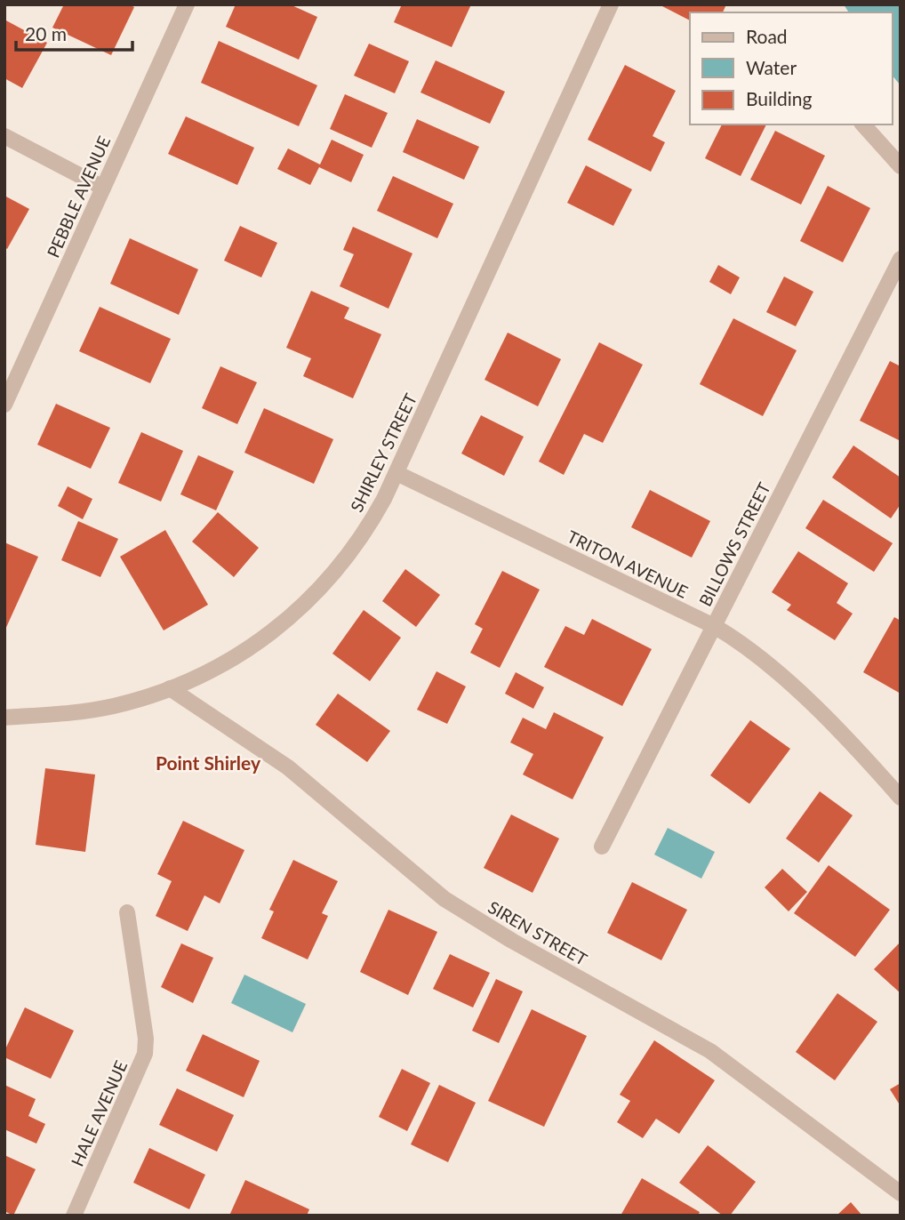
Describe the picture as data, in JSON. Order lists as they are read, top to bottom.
{
  "streets": {
    "street": [
      "PEBBLE AVENUE",
      "SHIRLEY STREET",
      "BILLOWS STREET",
      "TRITON AVENUE",
      "SIREN STREET",
      "HALE AVENUE"
    ]
  },
  "crossings": [
    ["SHIRLEY STREET", "TRITON AVENUE"],
    ["SHIRLEY STREET", "SIREN STREET"],
    ["BILLOWS STREET", "TRITON AVENUE"]
  ],
  "districts": ["Point Shirley"],
  "legend": ["Road", "Water", "Building"],
  "scale_bar": "20 m"
}
